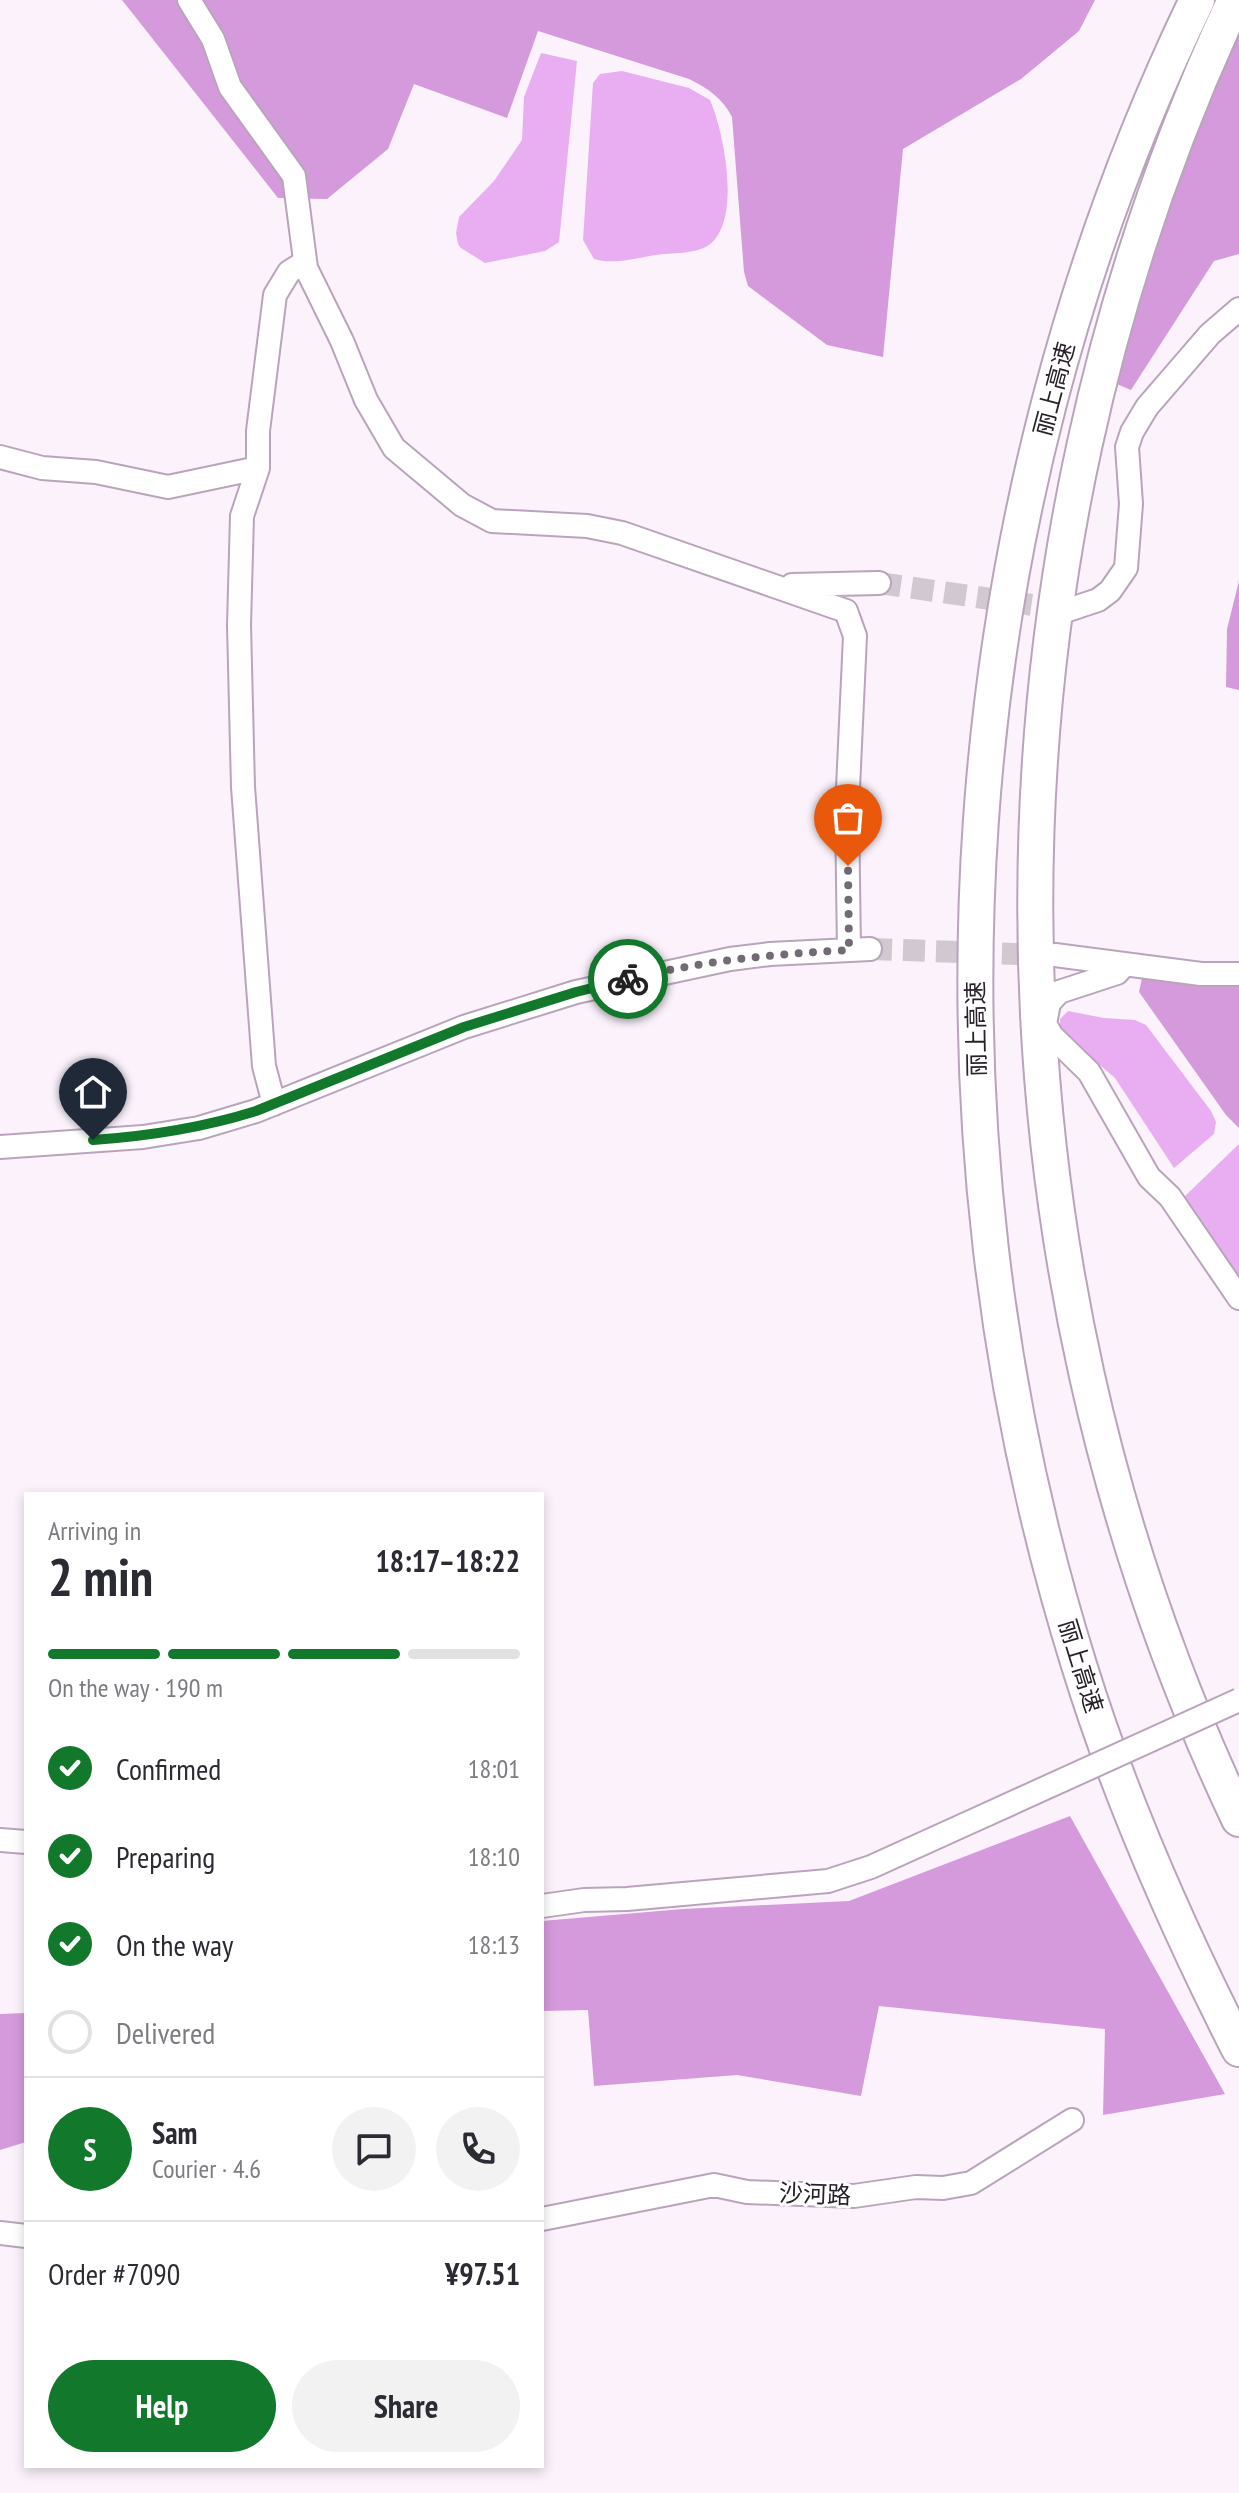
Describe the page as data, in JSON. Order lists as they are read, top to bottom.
{
  "streets": {
    "highway": ["丽上高速"],
    "street": ["沙河路"]
  },
  "page": {
    "heading": ["2 min", "Arriving in", "18:17–18:22"],
    "panel": [
      "Sam",
      "Courier · 4.6",
      "Order #7090",
      "¥97.51"
    ],
    "bar": "On the way · 190 m",
    "list": [
      ["Confirmed", "18:01"],
      ["Preparing", "18:10"],
      ["On the way", "18:13"],
      "Delivered"
    ],
    "round": "S",
    "buttons": ["Help", "Share"]
  }
}
